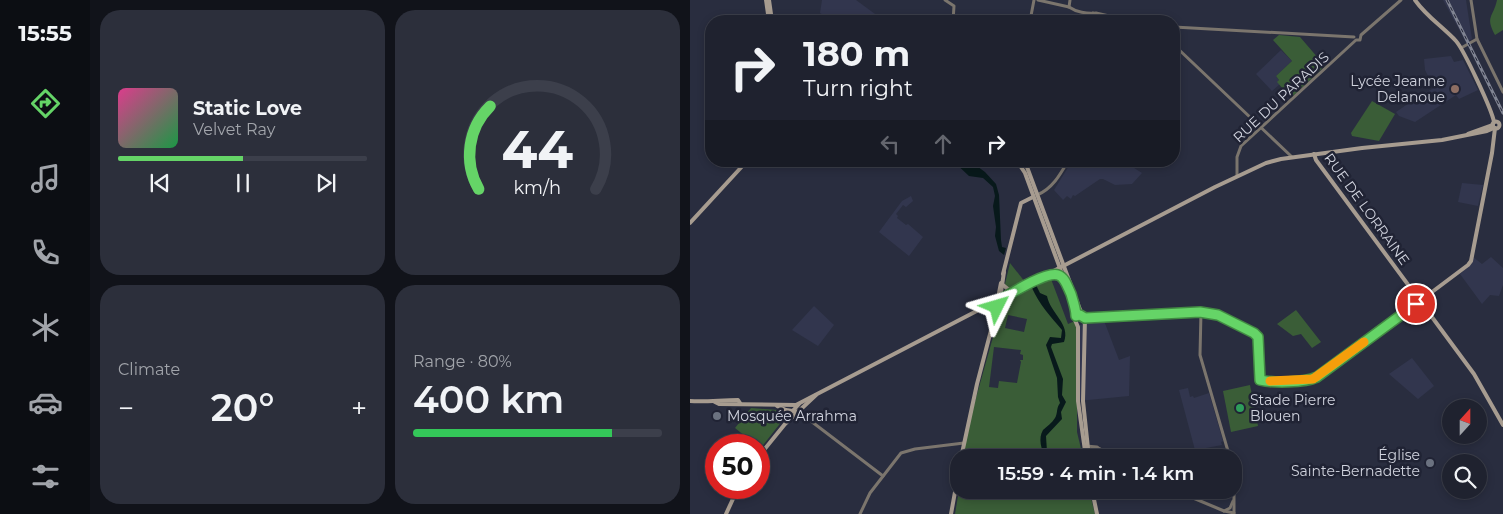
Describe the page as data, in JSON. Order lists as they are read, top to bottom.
{
  "streets": {
    "main road": ["RUE DE LORRAINE"],
    "street": ["RUE DU PARADIS"]
  },
  "places": [
    "Lycée Jeanne Delanoue",
    "Stade Pierre Blouen",
    "Mosquée Arrahma",
    "Église Sainte-Bernadette"
  ],
  "north": "top",
  "page": {
    "tabs": "15:55",
    "turn": ["180 m", "Turn right"],
    "song": ["Static Love", "Velvet Ray"],
    "tile": [
      "Climate",
      ["Range · 80%", "400 km"]
    ],
    "heat": ["−", "20°", "+"],
    "limit": "50",
    "trip": "15:59 · 4 min · 1.4 km",
    "gauge": ["44", "km/h"]
  }
}
